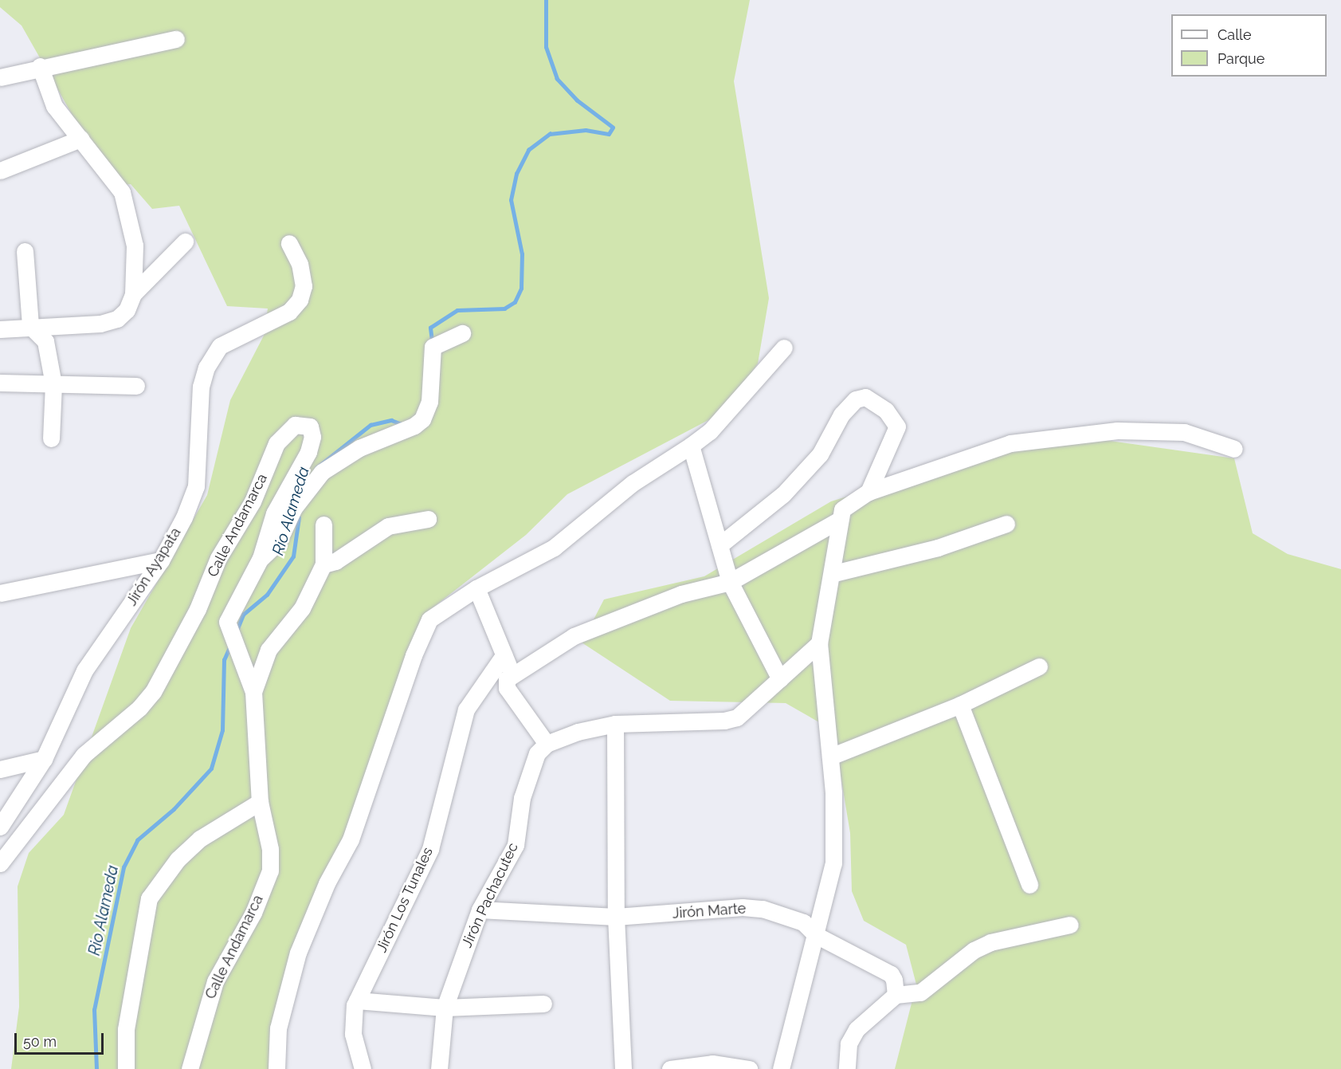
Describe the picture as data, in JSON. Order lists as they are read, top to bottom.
{
  "streets": {
    "street": [
      "Calle Andamarca",
      "Jirón Ayapata",
      "Jirón Pachacutec",
      "Jirón Los Tunales",
      "Jirón Marte"
    ]
  },
  "crossings": [
    ["Jirón Pachacutec", "Jirón Marte"]
  ],
  "water": ["Rio Alameda"],
  "legend": ["Calle", "Parque"],
  "scale_bar": "50 m"
}
